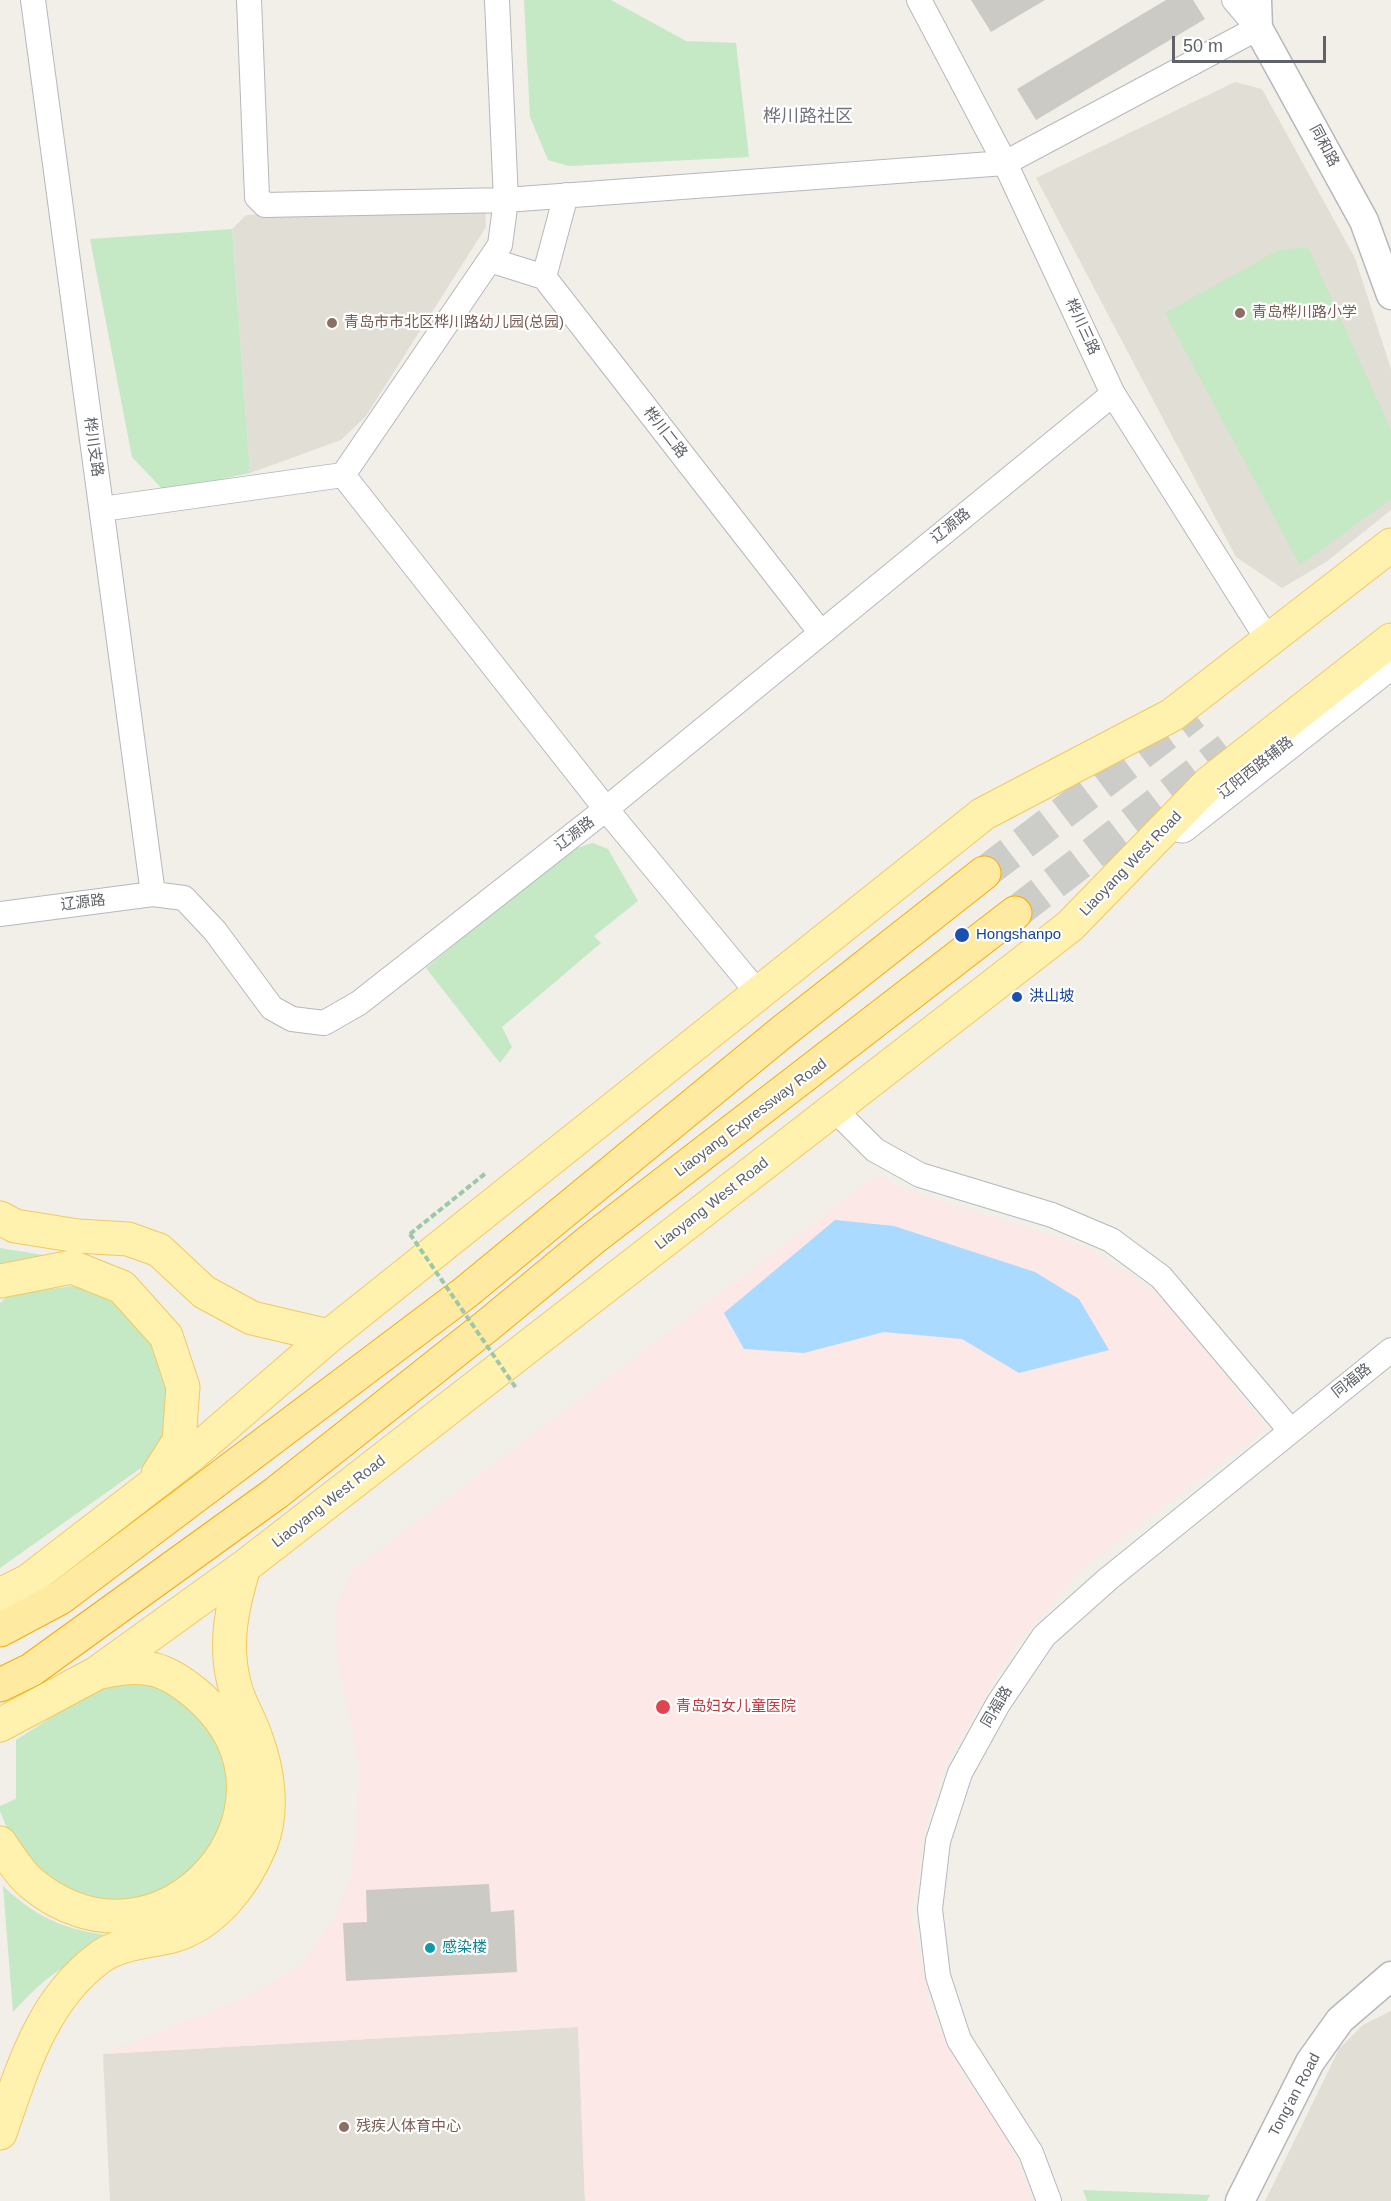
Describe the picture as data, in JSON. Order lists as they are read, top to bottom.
{
  "streets": {
    "highway": ["Liaoyang Expressway Road"],
    "main road": ["辽阳西路辅路", "Liaoyang West Road"],
    "street": [
      "同和路",
      "桦川三路",
      "桦川二路",
      "桦川支路",
      "辽源路",
      "同福路",
      "Tong'an Road"
    ]
  },
  "crossings": [
    ["桦川三路", "辽源路"],
    ["桦川二路", "辽源路"],
    ["桦川支路", "辽源路"],
    ["辽阳西路辅路", "Liaoyang West Road"]
  ],
  "districts": ["桦川路社区"],
  "places": [
    "青岛桦川路小学",
    "青岛市市北区桦川路幼儿园(总园)",
    "Hongshanpo",
    "洪山坡",
    "青岛妇女儿童医院",
    "感染楼",
    "残疾人体育中心"
  ],
  "scale_bar": "50 m"
}
